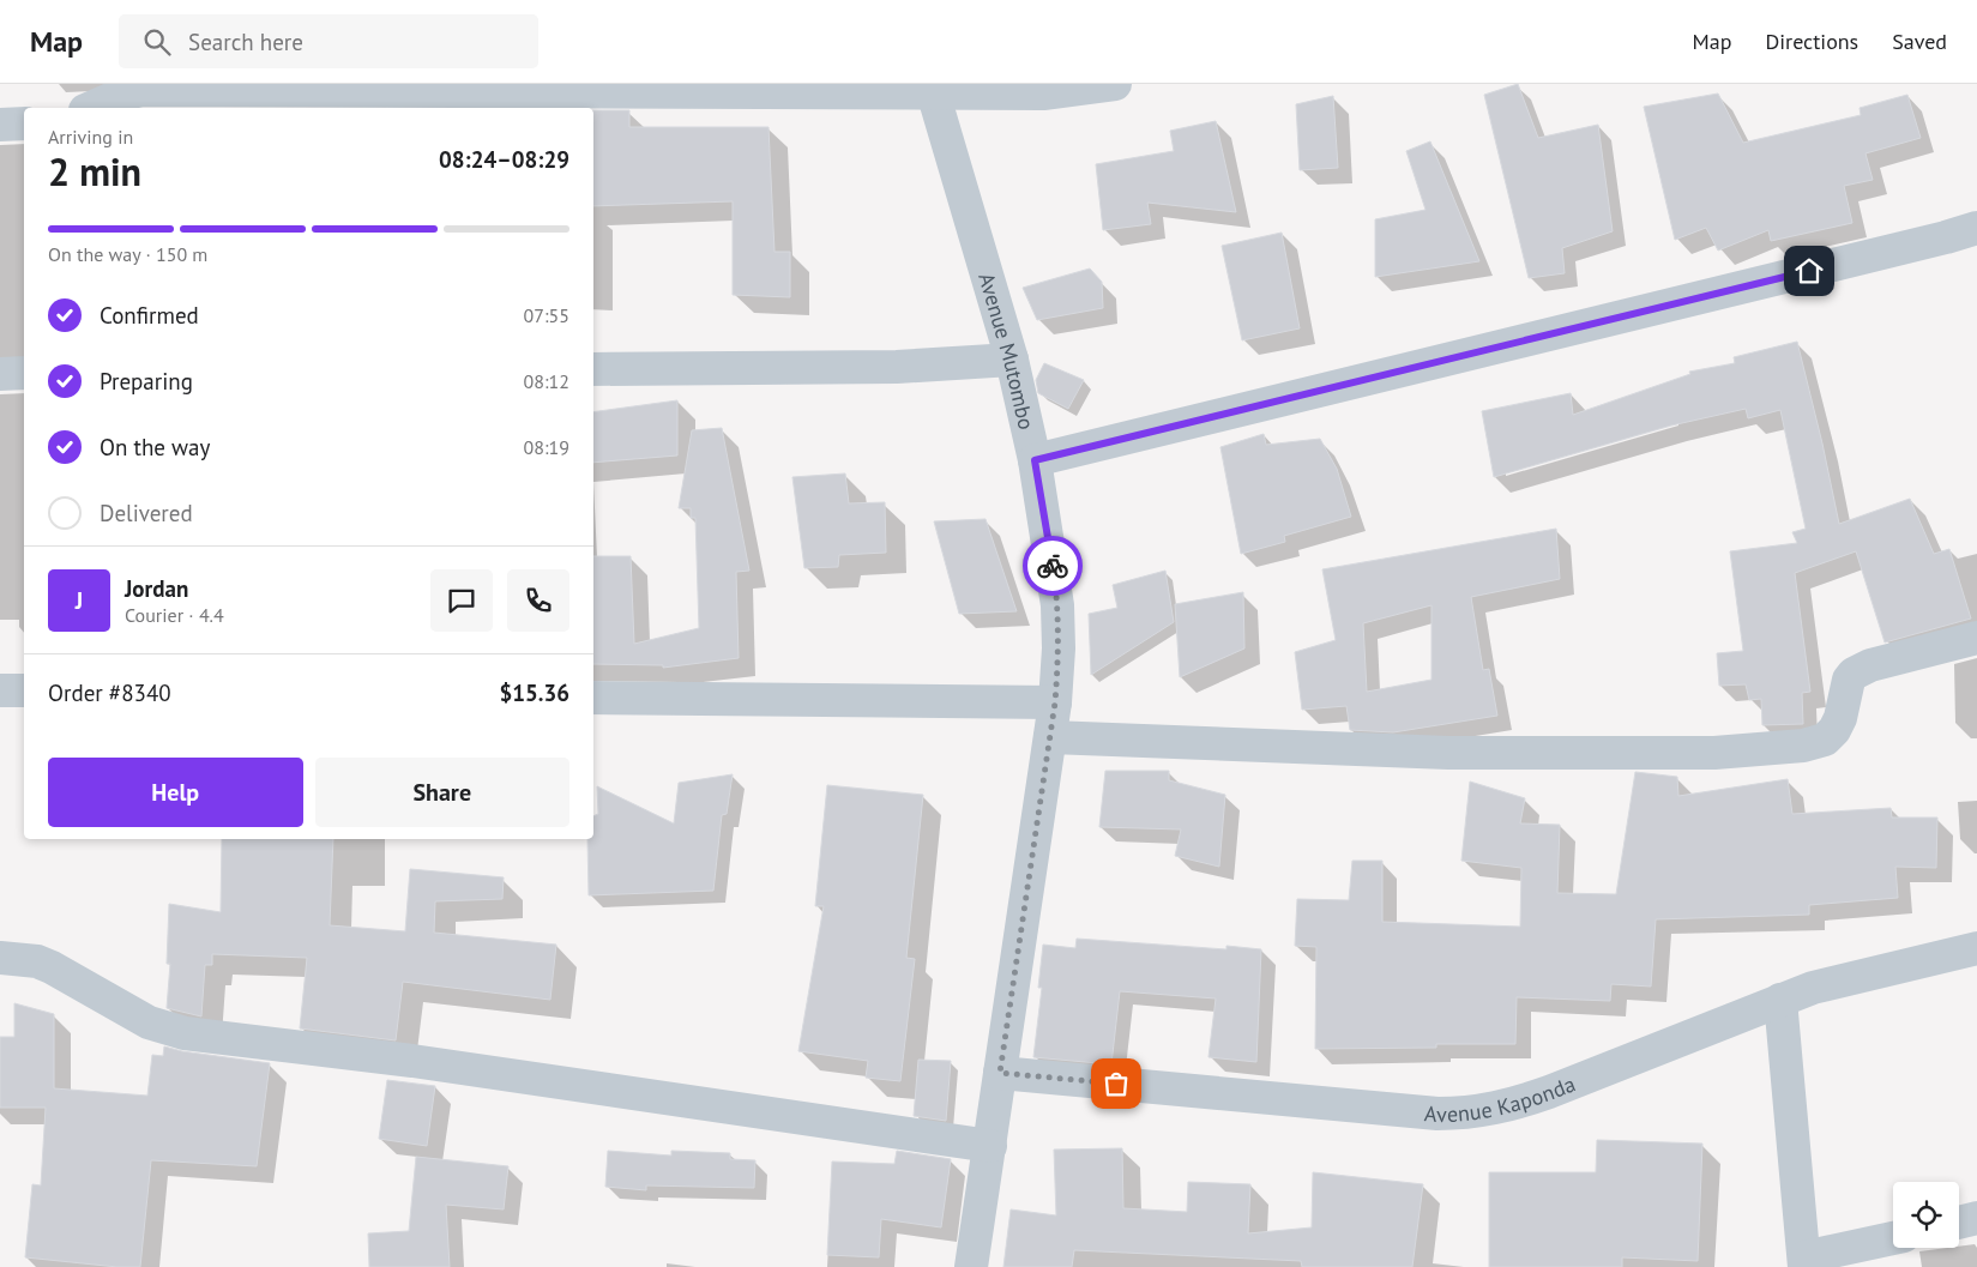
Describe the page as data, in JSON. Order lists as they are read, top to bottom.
{
  "streets": {
    "street": ["Avenue Mutombo", "Avenue Kaponda"]
  },
  "crossings": [
    ["Avenue Mutombo", "Avenue Kaponda"]
  ],
  "page": {
    "header": "Map",
    "search": "Search here",
    "nav": ["Map", "Directions", "Saved"],
    "heading": ["2 min", "Arriving in", "08:24–08:29"],
    "panel": [
      "Jordan",
      "Courier · 4.4",
      "Order #8340",
      "$15.36"
    ],
    "bar": "On the way · 150 m",
    "list": [
      ["Confirmed", "07:55"],
      ["Preparing", "08:12"],
      ["On the way", "08:19"],
      "Delivered"
    ],
    "round": "J",
    "buttons": ["Help", "Share"]
  }
}
